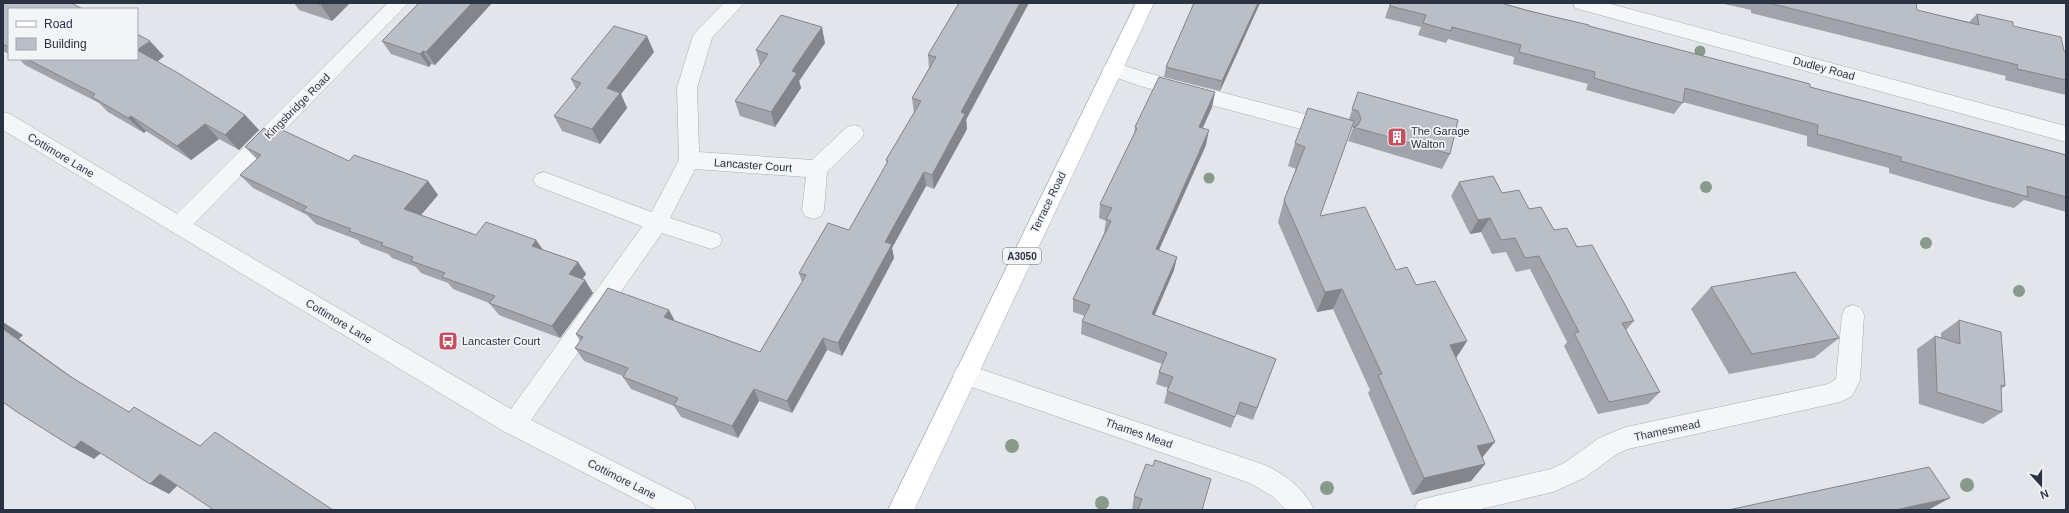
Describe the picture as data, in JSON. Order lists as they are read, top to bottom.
{
  "streets": {
    "main road": ["Terrace Road", "A3050"],
    "street": [
      "Dudley Road",
      "Kingsbridge Road",
      "Cottimore Lane",
      "Lancaster Court",
      "Thamesmead",
      "Thames Mead"
    ]
  },
  "crossings": [
    ["Kingsbridge Road", "Cottimore Lane"],
    ["Terrace Road", "Thames Mead"]
  ],
  "places": {
    "building": ["The Garage Walton"],
    "bus stop": ["Lancaster Court"]
  },
  "legend": ["Road", "Building"],
  "north": "bottom"
}
